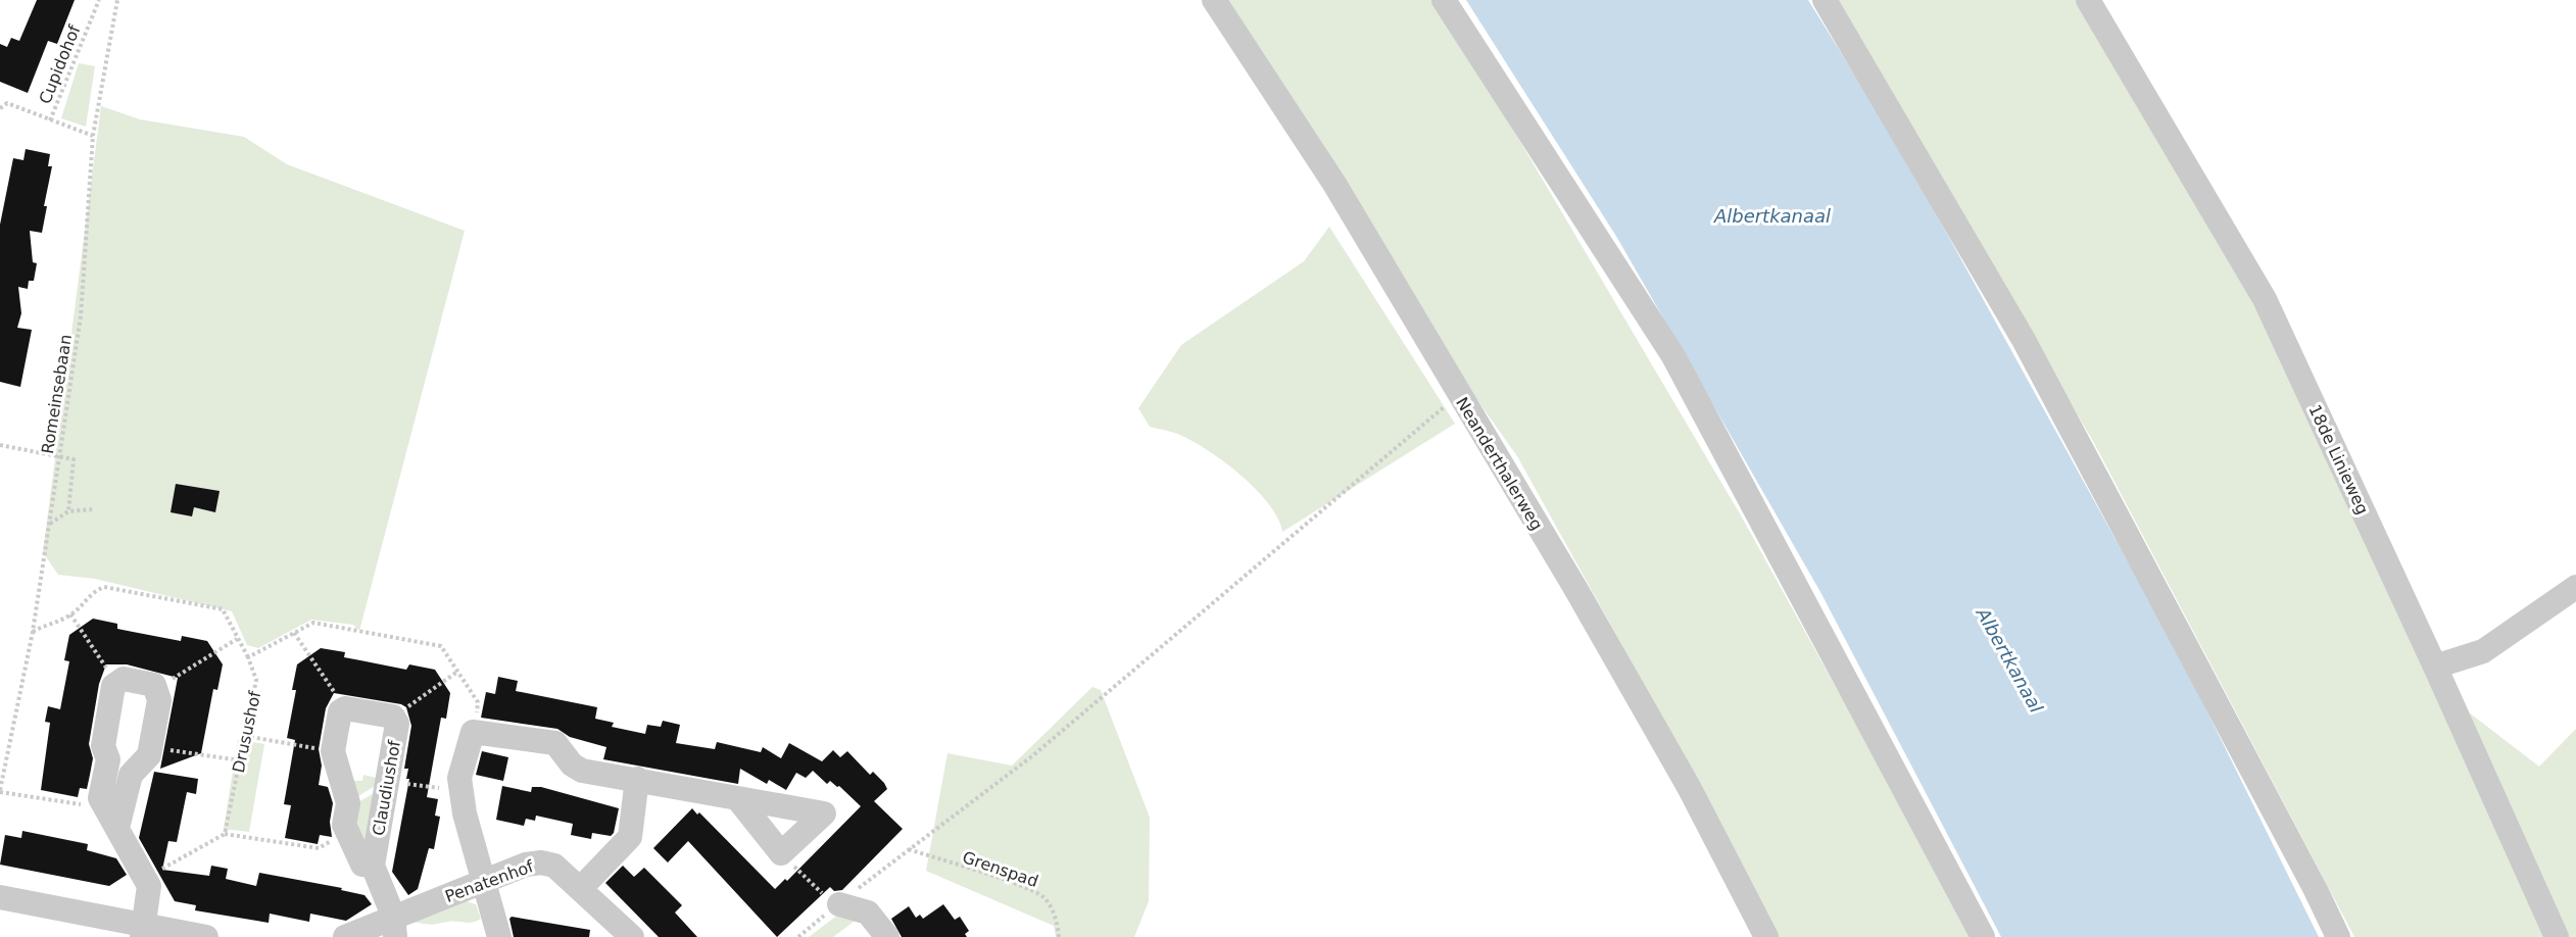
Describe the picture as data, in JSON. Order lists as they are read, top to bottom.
{
  "streets": {
    "street": [
      "18de Linieweg",
      "Neanderthalerweg",
      "Claudiushof",
      "Penatenhof"
    ],
    "path": [
      "Cupidohof",
      "Romeinsebaan",
      "Drusushof",
      "Grenspad"
    ]
  },
  "crossings": [
    ["Neanderthalerweg", "Grenspad"],
    ["Claudiushof", "Penatenhof"]
  ],
  "water": ["Albertkanaal"]
}
